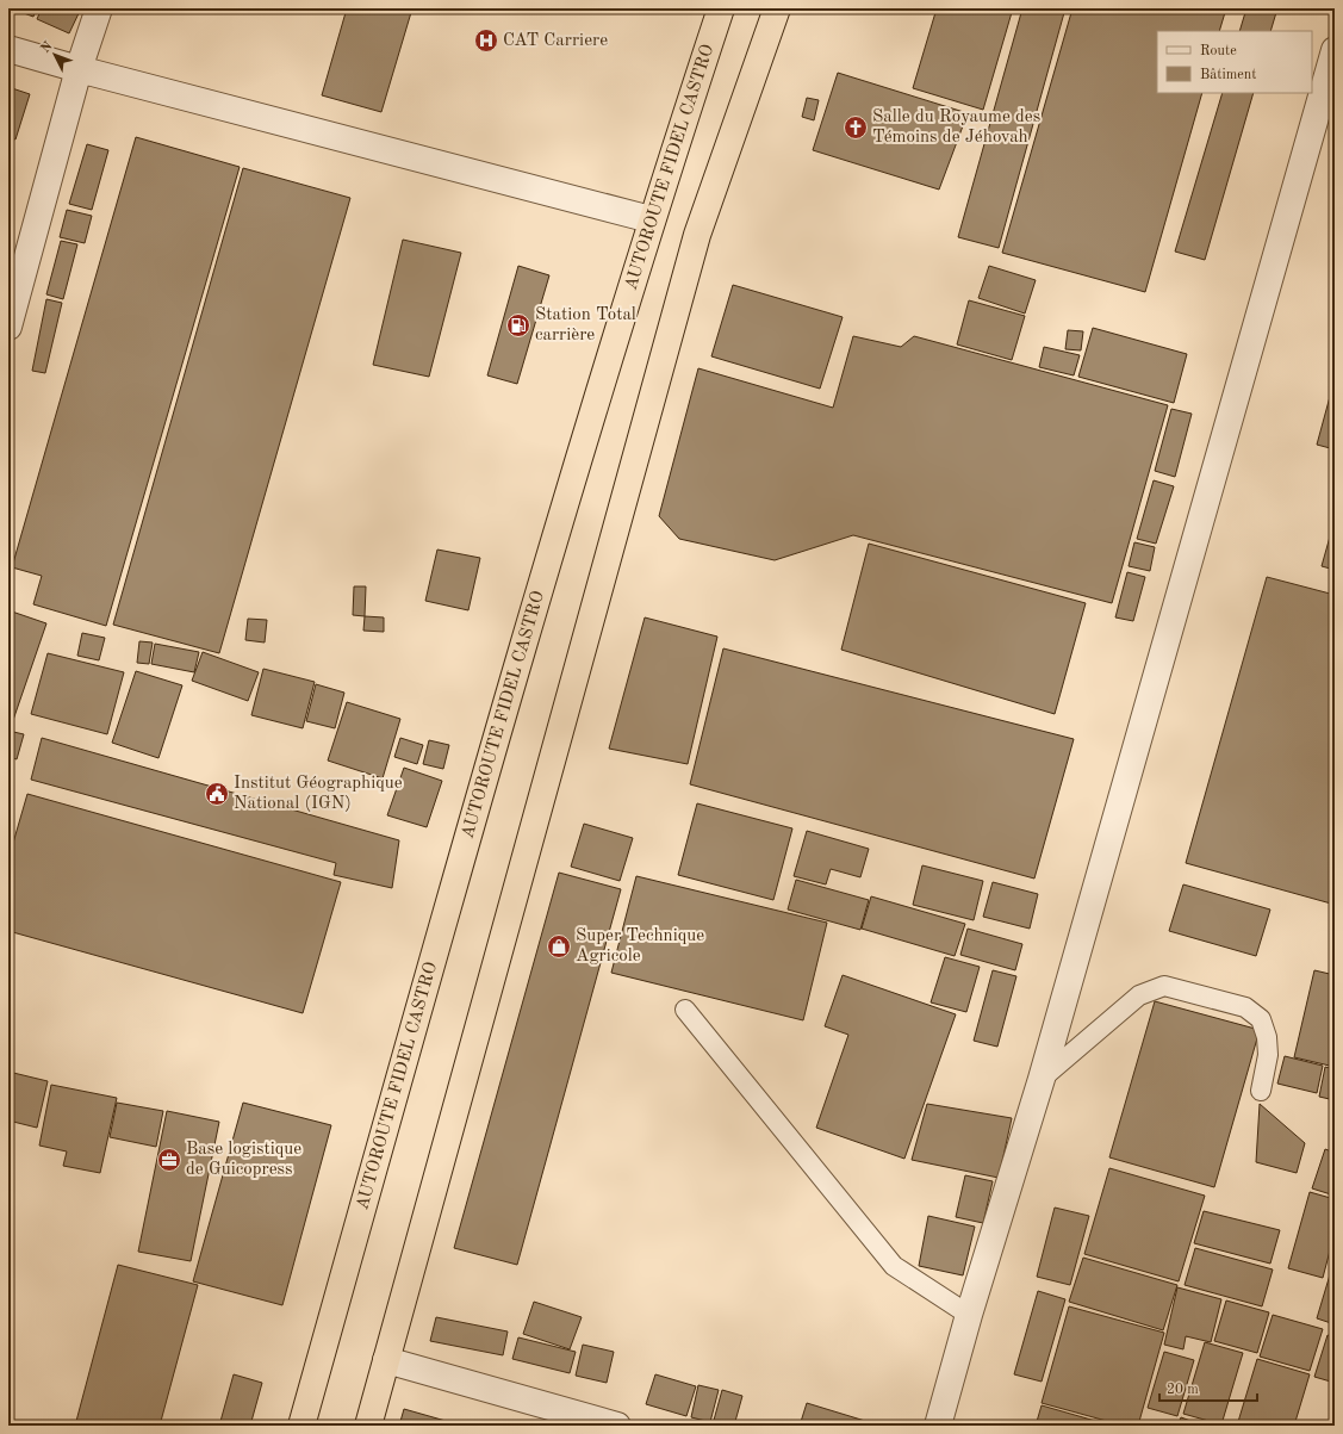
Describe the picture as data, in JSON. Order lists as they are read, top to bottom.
{
  "streets": {
    "highway": ["AUTOROUTE FIDEL CASTRO"]
  },
  "places": {
    "hospital": ["CAT Carriere"],
    "church": ["Salle du Royaume des Témoins de Jéhovah"],
    "fuel station": ["Station Total carrière"],
    "public building": ["Institut Géographique National (IGN)"],
    "shop": ["Super Technique Agricole"],
    "office": ["Base logistique de Guicopress"]
  },
  "legend": ["Route", "Bâtiment"],
  "scale_bar": "20 m",
  "north": "top left"
}
